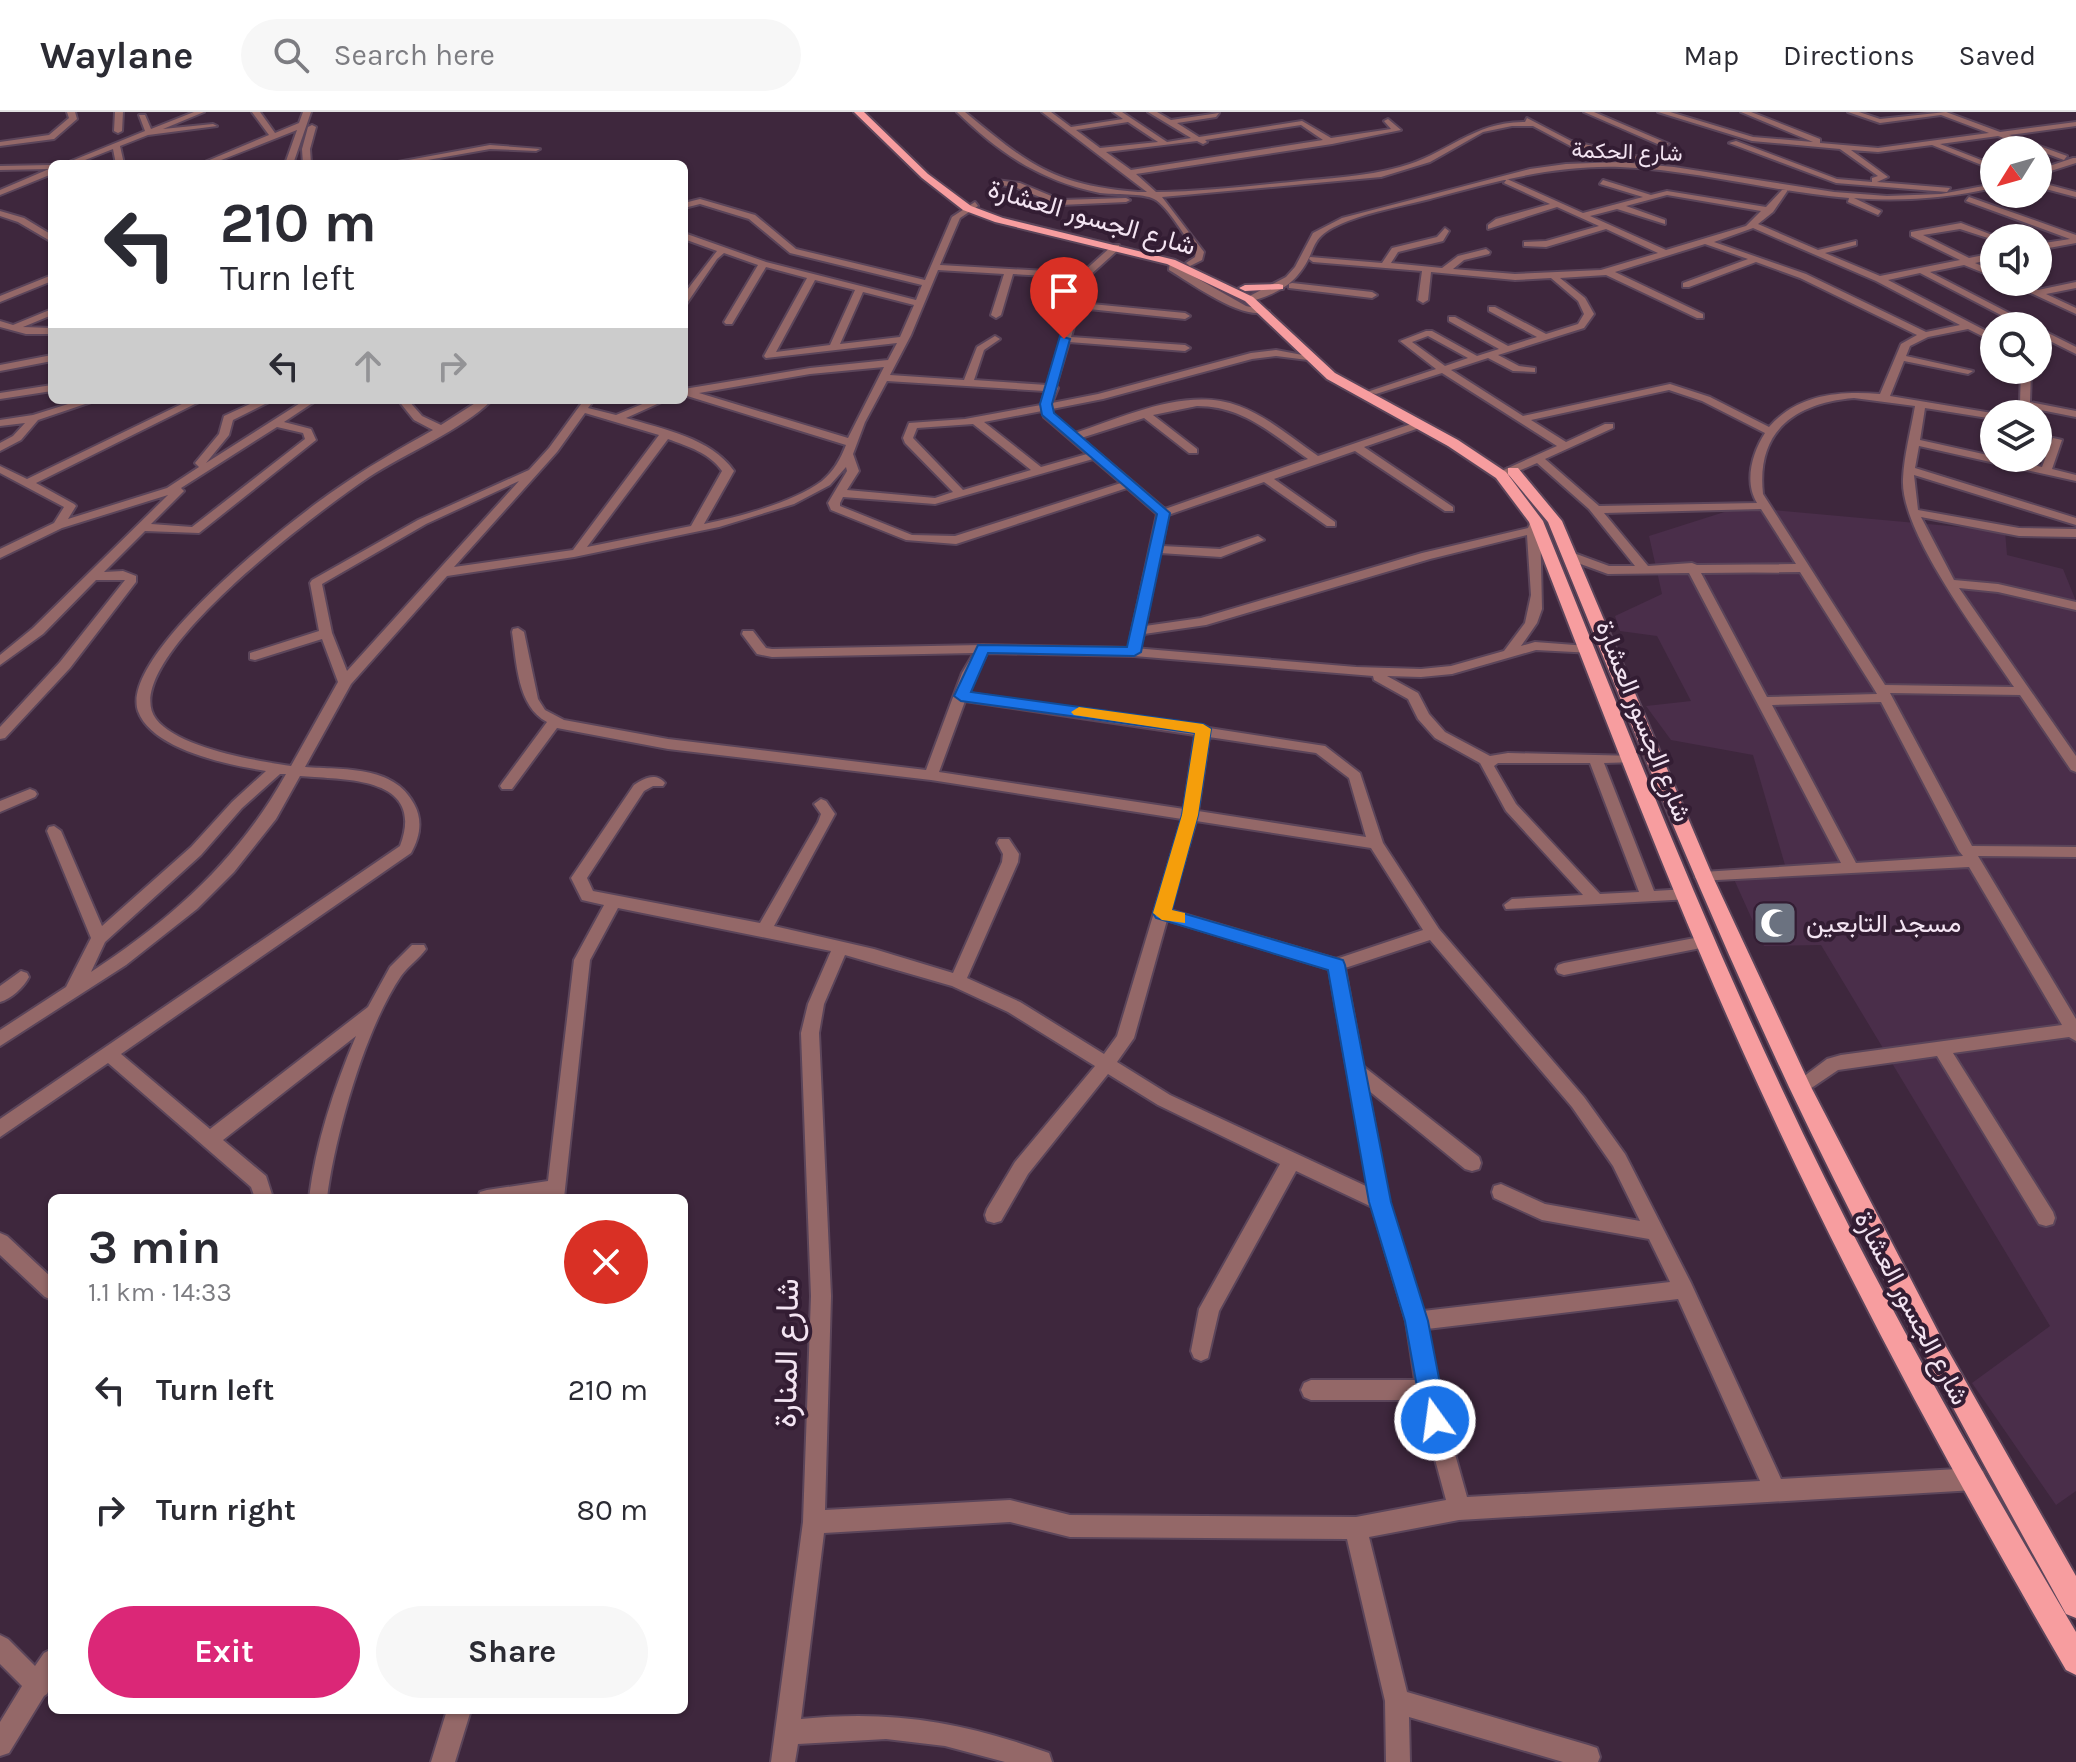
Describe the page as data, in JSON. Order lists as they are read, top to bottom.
{
  "streets": {
    "main road": ["شارع الجسور العشارة"],
    "street": ["شارع الحكمة", "شارع المنارة"]
  },
  "places": {
    "mosque": ["مسجد التابعين"]
  },
  "north": "bottom left",
  "page": {
    "header": "Waylane",
    "search": "Search here",
    "nav": ["Map", "Directions", "Saved"],
    "turn": ["210 m", "Turn left"],
    "heading": ["3 min", "1.1 km · 14:33"],
    "list": [
      {
        "name": "Turn left",
        "value": "210 m"
      },
      {
        "name": "Turn right",
        "value": "80 m"
      }
    ],
    "buttons": ["Exit", "Share"]
  }
}
